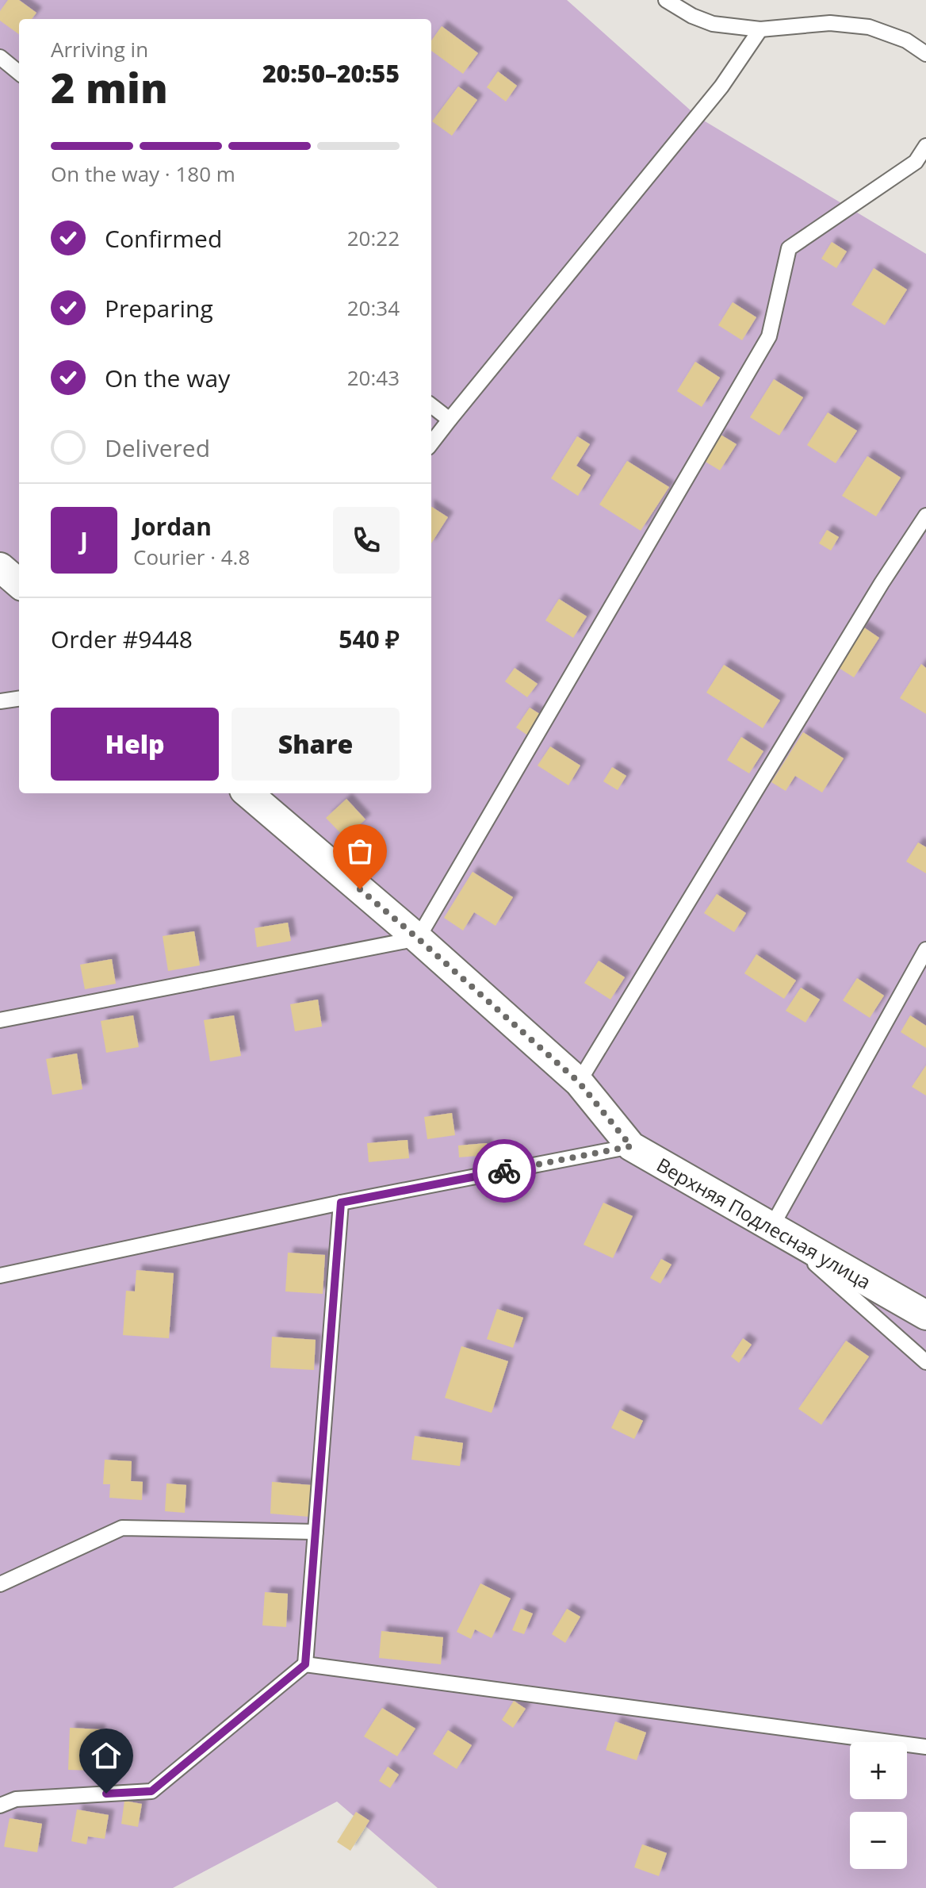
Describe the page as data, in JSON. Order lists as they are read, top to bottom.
{
  "streets": {
    "street": ["Верхняя Подлесная улица"]
  },
  "page": {
    "heading": ["2 min", "Arriving in", "20:50–20:55"],
    "panel": [
      "Jordan",
      "Courier · 4.8",
      "Order #9448",
      "540 ₽"
    ],
    "bar": "On the way · 180 m",
    "list": [
      ["Confirmed", "20:22"],
      ["Preparing", "20:34"],
      ["On the way", "20:43"],
      "Delivered"
    ],
    "round": "J",
    "buttons": ["Help", "Share"],
    "map_buttons": ["+", "−"]
  }
}
